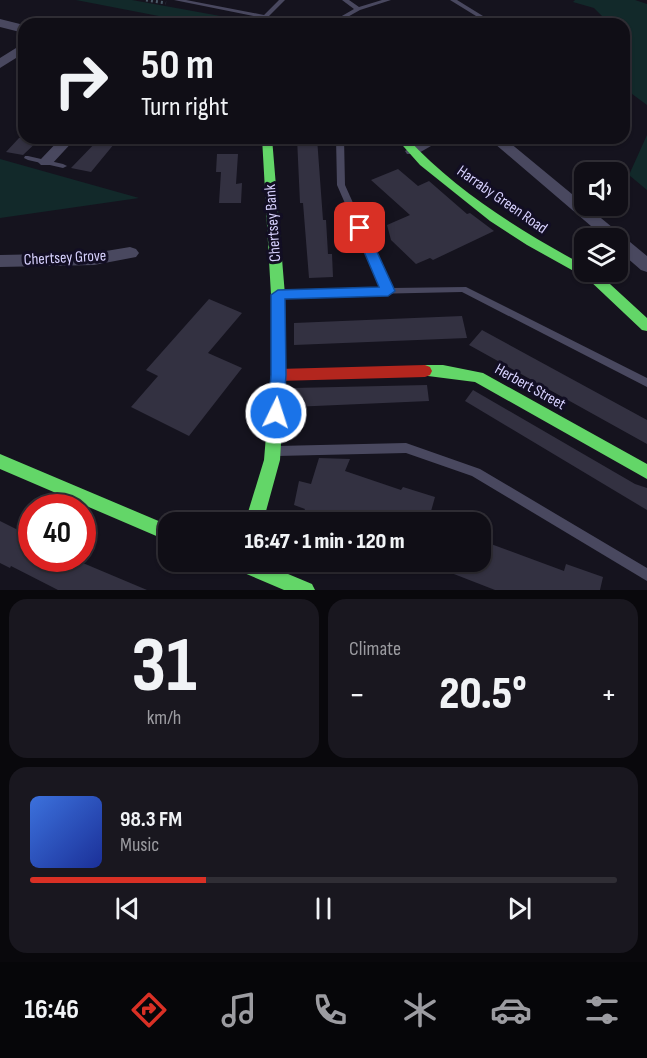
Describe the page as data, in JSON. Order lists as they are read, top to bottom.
{
  "streets": {
    "street": [
      "Harraby Green Road",
      "Chertsey Bank",
      "Chertsey Grove",
      "Herbert Street"
    ]
  },
  "crossings": [
    ["Chertsey Bank", "Herbert Street"]
  ],
  "page": {
    "turn": ["50 m", "Turn right"],
    "limit": "40",
    "trip": "16:47 · 1 min · 120 m",
    "tile": [
      ["31", "km/h"],
      "Climate"
    ],
    "heat": ["−", "20.5°", "+"],
    "song": ["98.3 FM", "Music"],
    "tabs": "16:46"
  }
}
